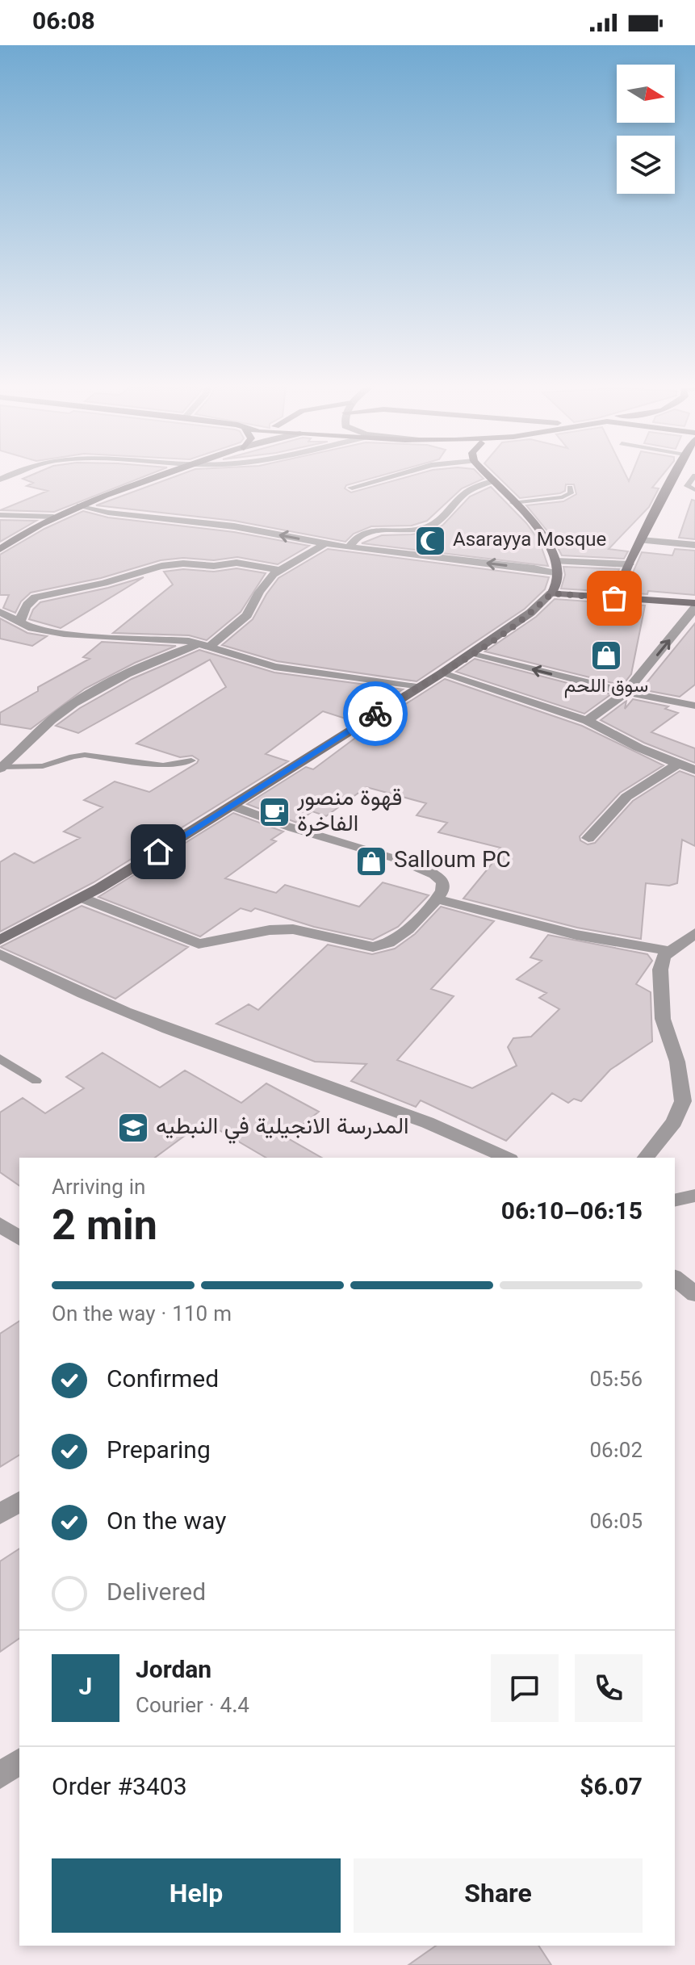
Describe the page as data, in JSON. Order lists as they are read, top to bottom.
{
  "places": {
    "mosque": ["Asarayya Mosque"],
    "shop": ["سوق اللحم", "Salloum PC"],
    "cafe": ["قهوة منصور الفاخرة"],
    "school or university": ["المدرسة الانجيلية في النبطيه"]
  },
  "north": "right",
  "page": {
    "status": "06:08",
    "heading": ["2 min", "Arriving in", "06:10–06:15"],
    "panel": [
      "Jordan",
      "Courier · 4.4",
      "Order #3403",
      "$6.07"
    ],
    "bar": "On the way · 110 m",
    "list": [
      ["Confirmed", "05:56"],
      ["Preparing", "06:02"],
      ["On the way", "06:05"],
      "Delivered"
    ],
    "round": "J",
    "buttons": ["Help", "Share"]
  }
}
